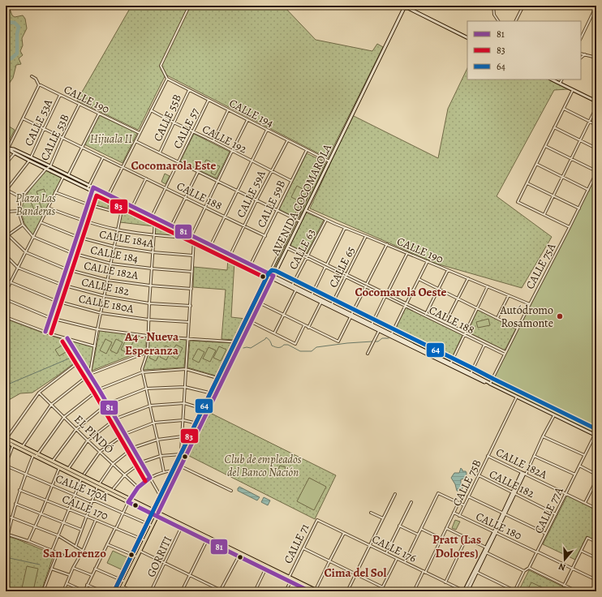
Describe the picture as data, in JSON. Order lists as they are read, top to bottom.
{
  "streets": {
    "main road": ["AVENIDA COCOMAROLA"],
    "street": [
      "CALLE 190",
      "CALLE 194",
      "CALLE 55B",
      "CALLE 53A",
      "CALLE 57",
      "CALLE 53B",
      "CALLE 192",
      "CALLE 59A",
      "CALLE 188",
      "CALLE 59B",
      "CALLE 184A",
      "CALLE 63",
      "CALLE 184",
      "CALLE 75A",
      "CALLE 65",
      "CALLE 182A",
      "CALLE 182",
      "CALLE 180A",
      "EL PINDÓ",
      "CALLE 75B",
      "CALLE 170A",
      "CALLE 170",
      "CALLE 77A",
      "CALLE 180",
      "CALLE 71",
      "CALLE 176",
      "GORRITI"
    ]
  },
  "crossings": [
    ["CALLE 190", "CALLE 53A"],
    ["CALLE 190", "CALLE 53B"],
    ["CALLE 190", "AVENIDA COCOMAROLA"],
    ["CALLE 190", "CALLE 63"],
    ["CALLE 190", "CALLE 75A"],
    ["CALLE 190", "CALLE 65"],
    ["CALLE 194", "CALLE 55B"],
    ["CALLE 194", "CALLE 57"],
    ["CALLE 194", "CALLE 59A"],
    ["CALLE 194", "AVENIDA COCOMAROLA"],
    ["CALLE 194", "CALLE 59B"],
    ["CALLE 55B", "CALLE 192"],
    ["CALLE 53A", "CALLE 188"],
    ["CALLE 57", "CALLE 192"],
    ["CALLE 57", "CALLE 188"],
    ["CALLE 53B", "CALLE 188"],
    ["CALLE 192", "CALLE 59A"],
    ["CALLE 192", "CALLE 59B"],
    ["CALLE 59A", "CALLE 188"],
    ["CALLE 188", "AVENIDA COCOMAROLA"],
    ["CALLE 188", "CALLE 59B"],
    ["CALLE 188", "CALLE 63"],
    ["CALLE 188", "CALLE 75A"],
    ["CALLE 188", "CALLE 65"],
    ["AVENIDA COCOMAROLA", "CALLE 170A"],
    ["AVENIDA COCOMAROLA", "CALLE 170"],
    ["CALLE 182A", "CALLE 75B"],
    ["CALLE 182A", "CALLE 77A"],
    ["CALLE 182", "CALLE 75B"],
    ["CALLE 182", "CALLE 77A"],
    ["CALLE 75B", "CALLE 180"],
    ["CALLE 75B", "CALLE 176"],
    ["CALLE 77A", "CALLE 180"],
    ["CALLE 71", "CALLE 176"]
  ],
  "districts": [
    "Cocomarola Este",
    "Cocomarola Oeste",
    "A4 - Nueva Esperanza",
    "Pratt (Las Dolores)",
    "San Lorenzo",
    "Cima del Sol"
  ],
  "parks": ["Hijuala II", "Plaza Las Banderas", "Club de empleados del Banco Nación"],
  "places": ["Autódromo Rosamonte"],
  "lines": ["transit line 81", "transit line 83", "transit line 64"],
  "legend": ["81", "83", "64"],
  "north": "bottom"
}
